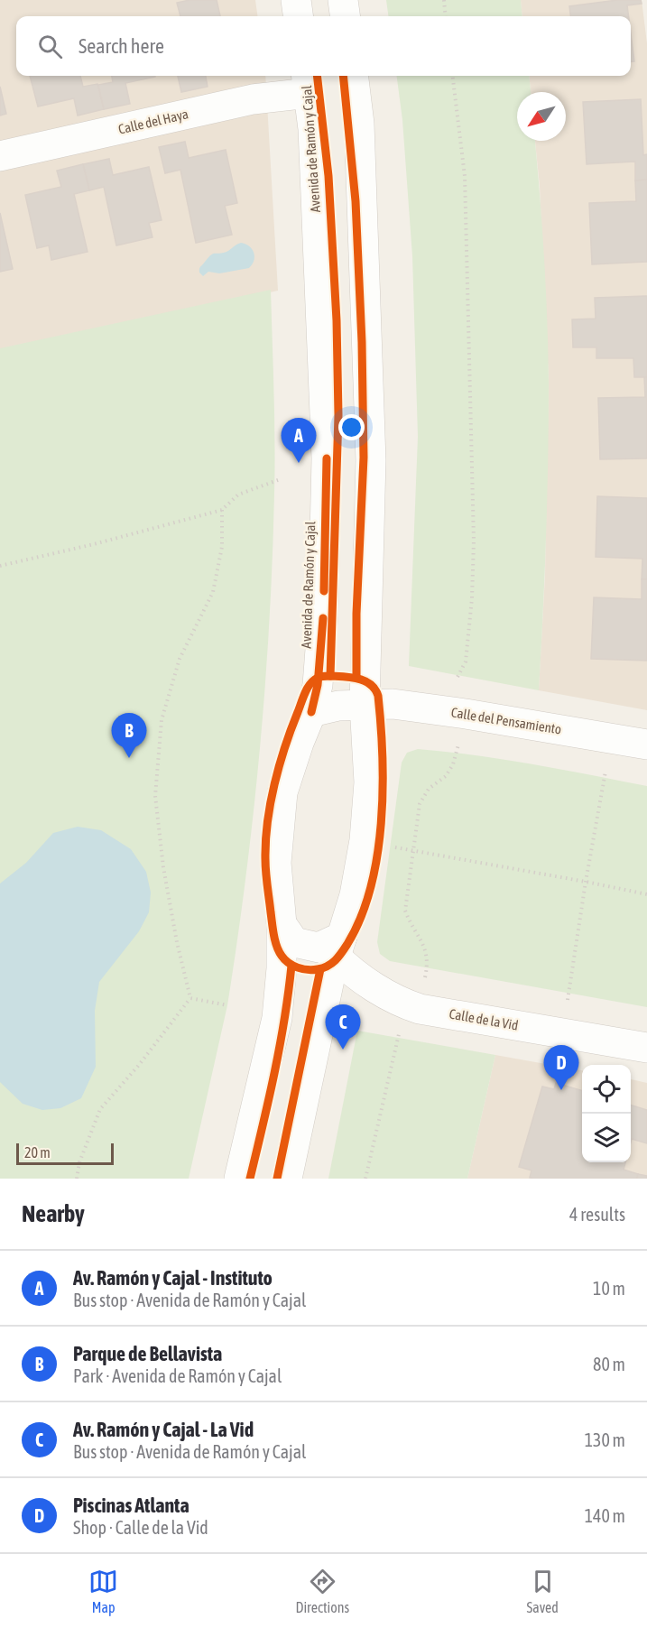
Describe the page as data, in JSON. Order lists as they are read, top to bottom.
{
  "streets": {
    "street": [
      "Calle del Haya",
      "Avenida de Ramón y Cajal",
      "Calle del Pensamiento",
      "Calle de la Vid"
    ]
  },
  "crossings": [
    ["Calle del Haya", "Avenida de Ramón y Cajal"],
    ["Avenida de Ramón y Cajal", "Calle del Pensamiento"]
  ],
  "scale_bar": "20 m",
  "north": "bottom left",
  "page": {
    "search": "Search here",
    "pins": [
      "A",
      "B",
      "C",
      "D"
    ],
    "scale": "20 m",
    "heading": ["Nearby", "4 results"],
    "list": [
      {
        "mark": "A",
        "name": "Av. Ramón y Cajal - Instituto",
        "note": "Bus stop · Avenida de Ramón y Cajal",
        "value": "10 m"
      },
      {
        "mark": "B",
        "name": "Parque de Bellavista",
        "note": "Park · Avenida de Ramón y Cajal",
        "value": "80 m"
      },
      {
        "mark": "C",
        "name": "Av. Ramón y Cajal - La Vid",
        "note": "Bus stop · Avenida de Ramón y Cajal",
        "value": "130 m"
      },
      {
        "mark": "D",
        "name": "Piscinas Atlanta",
        "note": "Shop · Calle de la Vid",
        "value": "140 m"
      }
    ],
    "nav": ["Map", "Directions", "Saved"]
  }
}
